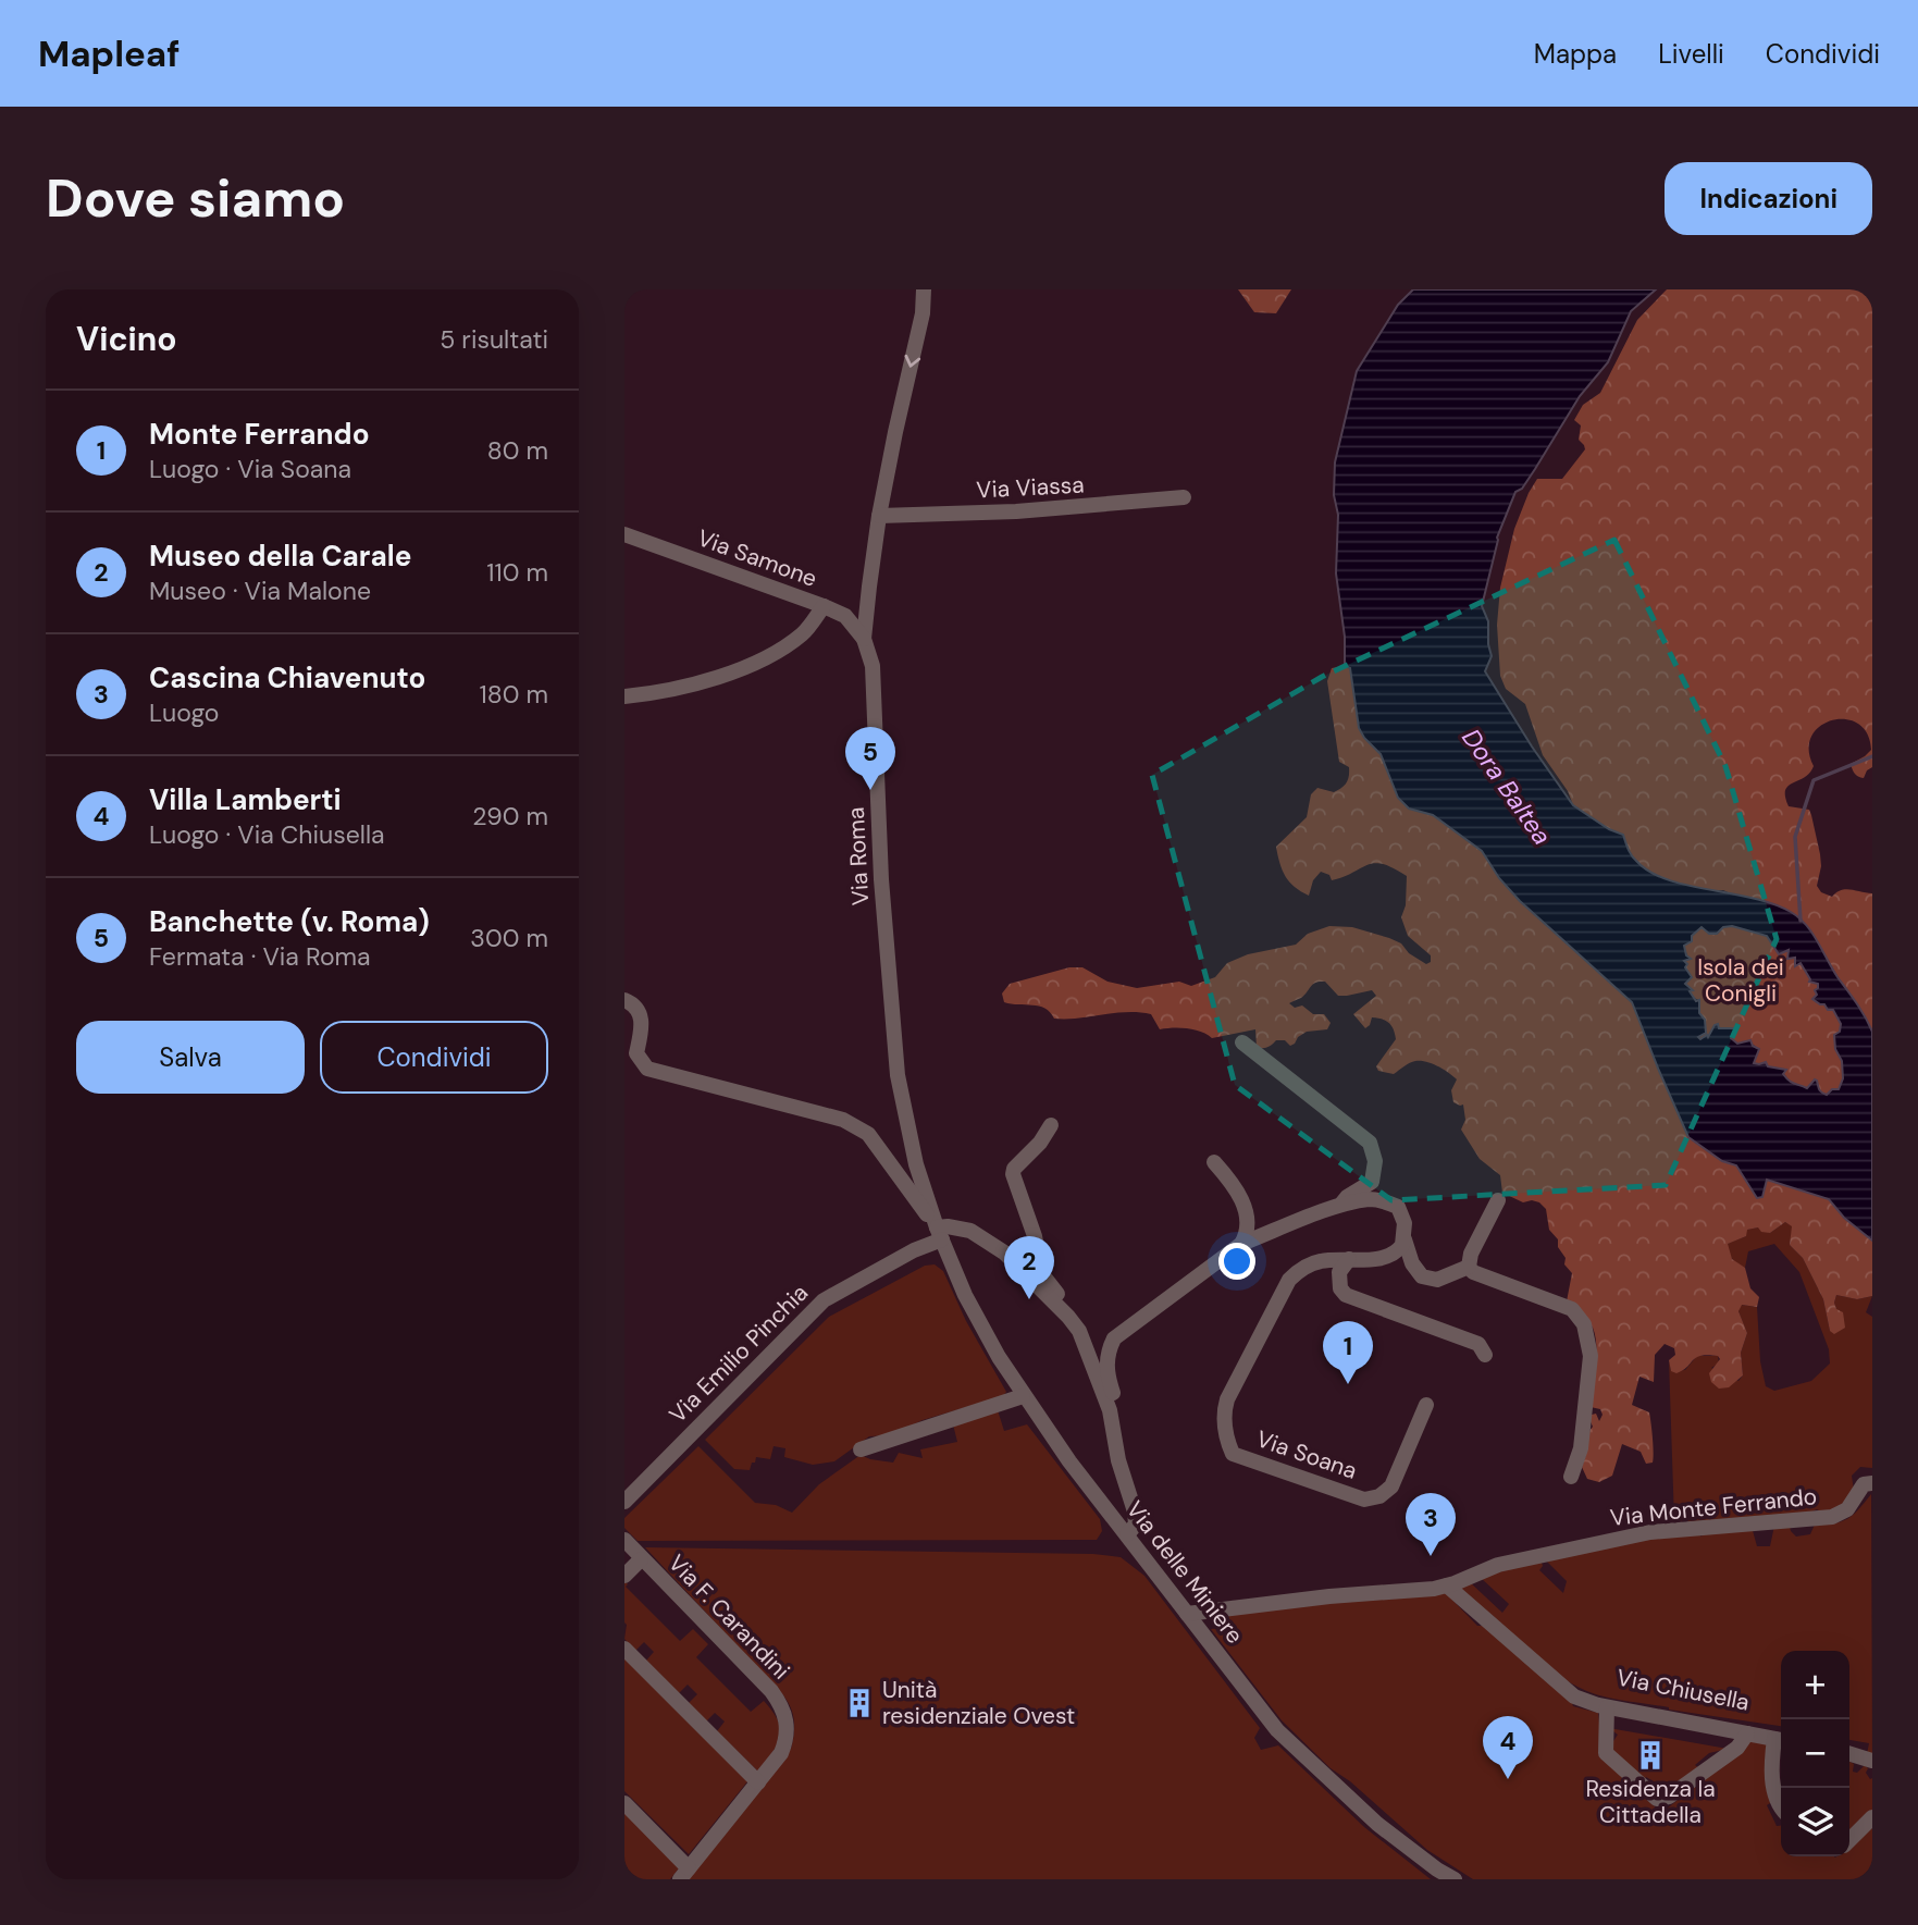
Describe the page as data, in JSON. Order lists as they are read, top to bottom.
{
  "streets": {
    "street": [
      "Via Viassa",
      "Via Samone",
      "Via Roma",
      "Via Emilio Pinchia",
      "Via Soana",
      "Via Monte Ferrando",
      "Via delle Miniere",
      "Via F. Carandini",
      "Via Chiusella"
    ]
  },
  "crossings": [
    ["Via Viassa", "Via Roma"],
    ["Via Samone", "Via Roma"],
    ["Via Roma", "Via Emilio Pinchia"],
    ["Via Roma", "Via delle Miniere"],
    ["Via Emilio Pinchia", "Via delle Miniere"],
    ["Via Monte Ferrando", "Via delle Miniere"],
    ["Via Monte Ferrando", "Via Chiusella"]
  ],
  "water": ["Dora Baltea"],
  "parks": ["Isola dei Conigli"],
  "places": {
    "building": ["Unità residenziale Ovest", "Residenza la Cittadella"]
  },
  "page": {
    "header": "Mapleaf",
    "nav": ["Mappa", "Livelli", "Condividi"],
    "buttons": [
      "Indicazioni",
      ["Salva", "Condividi"]
    ],
    "title": "Dove siamo",
    "heading": ["Vicino", "5 risultati"],
    "list": [
      {
        "mark": "1",
        "name": "Monte Ferrando",
        "note": "Luogo · Via Soana",
        "value": "80 m"
      },
      {
        "mark": "2",
        "name": "Museo della Carale",
        "note": "Museo · Via Malone",
        "value": "110 m"
      },
      {
        "mark": "3",
        "name": "Cascina Chiavenuto",
        "note": "Luogo",
        "value": "180 m"
      },
      {
        "mark": "4",
        "name": "Villa Lamberti",
        "note": "Luogo · Via Chiusella",
        "value": "290 m"
      },
      {
        "mark": "5",
        "name": "Banchette (v. Roma)",
        "note": "Fermata · Via Roma",
        "value": "300 m"
      }
    ],
    "pins": [
      "5",
      "2",
      "1",
      "3",
      "4"
    ],
    "map_buttons": ["+", "−"]
  }
}
